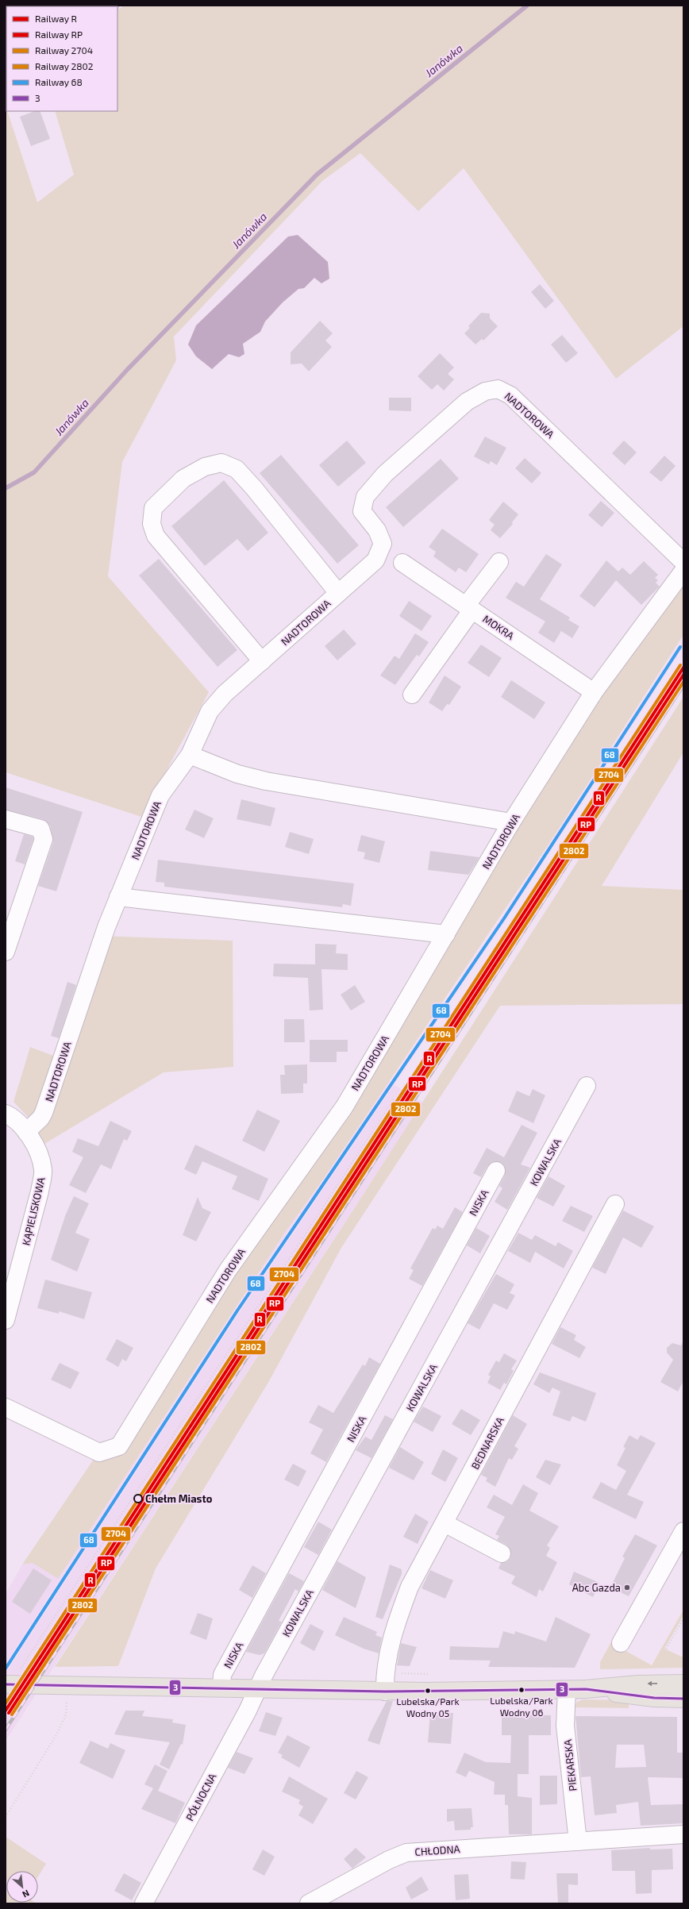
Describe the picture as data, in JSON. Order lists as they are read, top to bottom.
{
  "streets": {
    "street": [
      "NADTOROWA",
      "MOKRA",
      "KOWALSKA",
      "NISKA",
      "KĄPIELISKOWA",
      "BEDNARSKA",
      "PIEKARSKA",
      "PÓŁNOCNA",
      "CHŁODNA"
    ]
  },
  "crossings": [
    ["NADTOROWA", "MOKRA"],
    ["NADTOROWA", "KĄPIELISKOWA"],
    ["KOWALSKA", "PÓŁNOCNA"],
    ["PIEKARSKA", "CHŁODNA"]
  ],
  "water": ["Janówka"],
  "places": [
    "Chełm Miasto",
    "Abc Gazda",
    "Lubelska/Park Wodny 06",
    "Lubelska/Park Wodny 05"
  ],
  "lines": [
    "rail line 68",
    "rail line 2704",
    "rail line R",
    "rail line RP",
    "rail line 2802",
    "transit line 3"
  ],
  "legend": [
    "Railway R",
    "Railway RP",
    "Railway 2704",
    "Railway 2802",
    "Railway 68",
    "3"
  ],
  "north": "bottom right"
}
